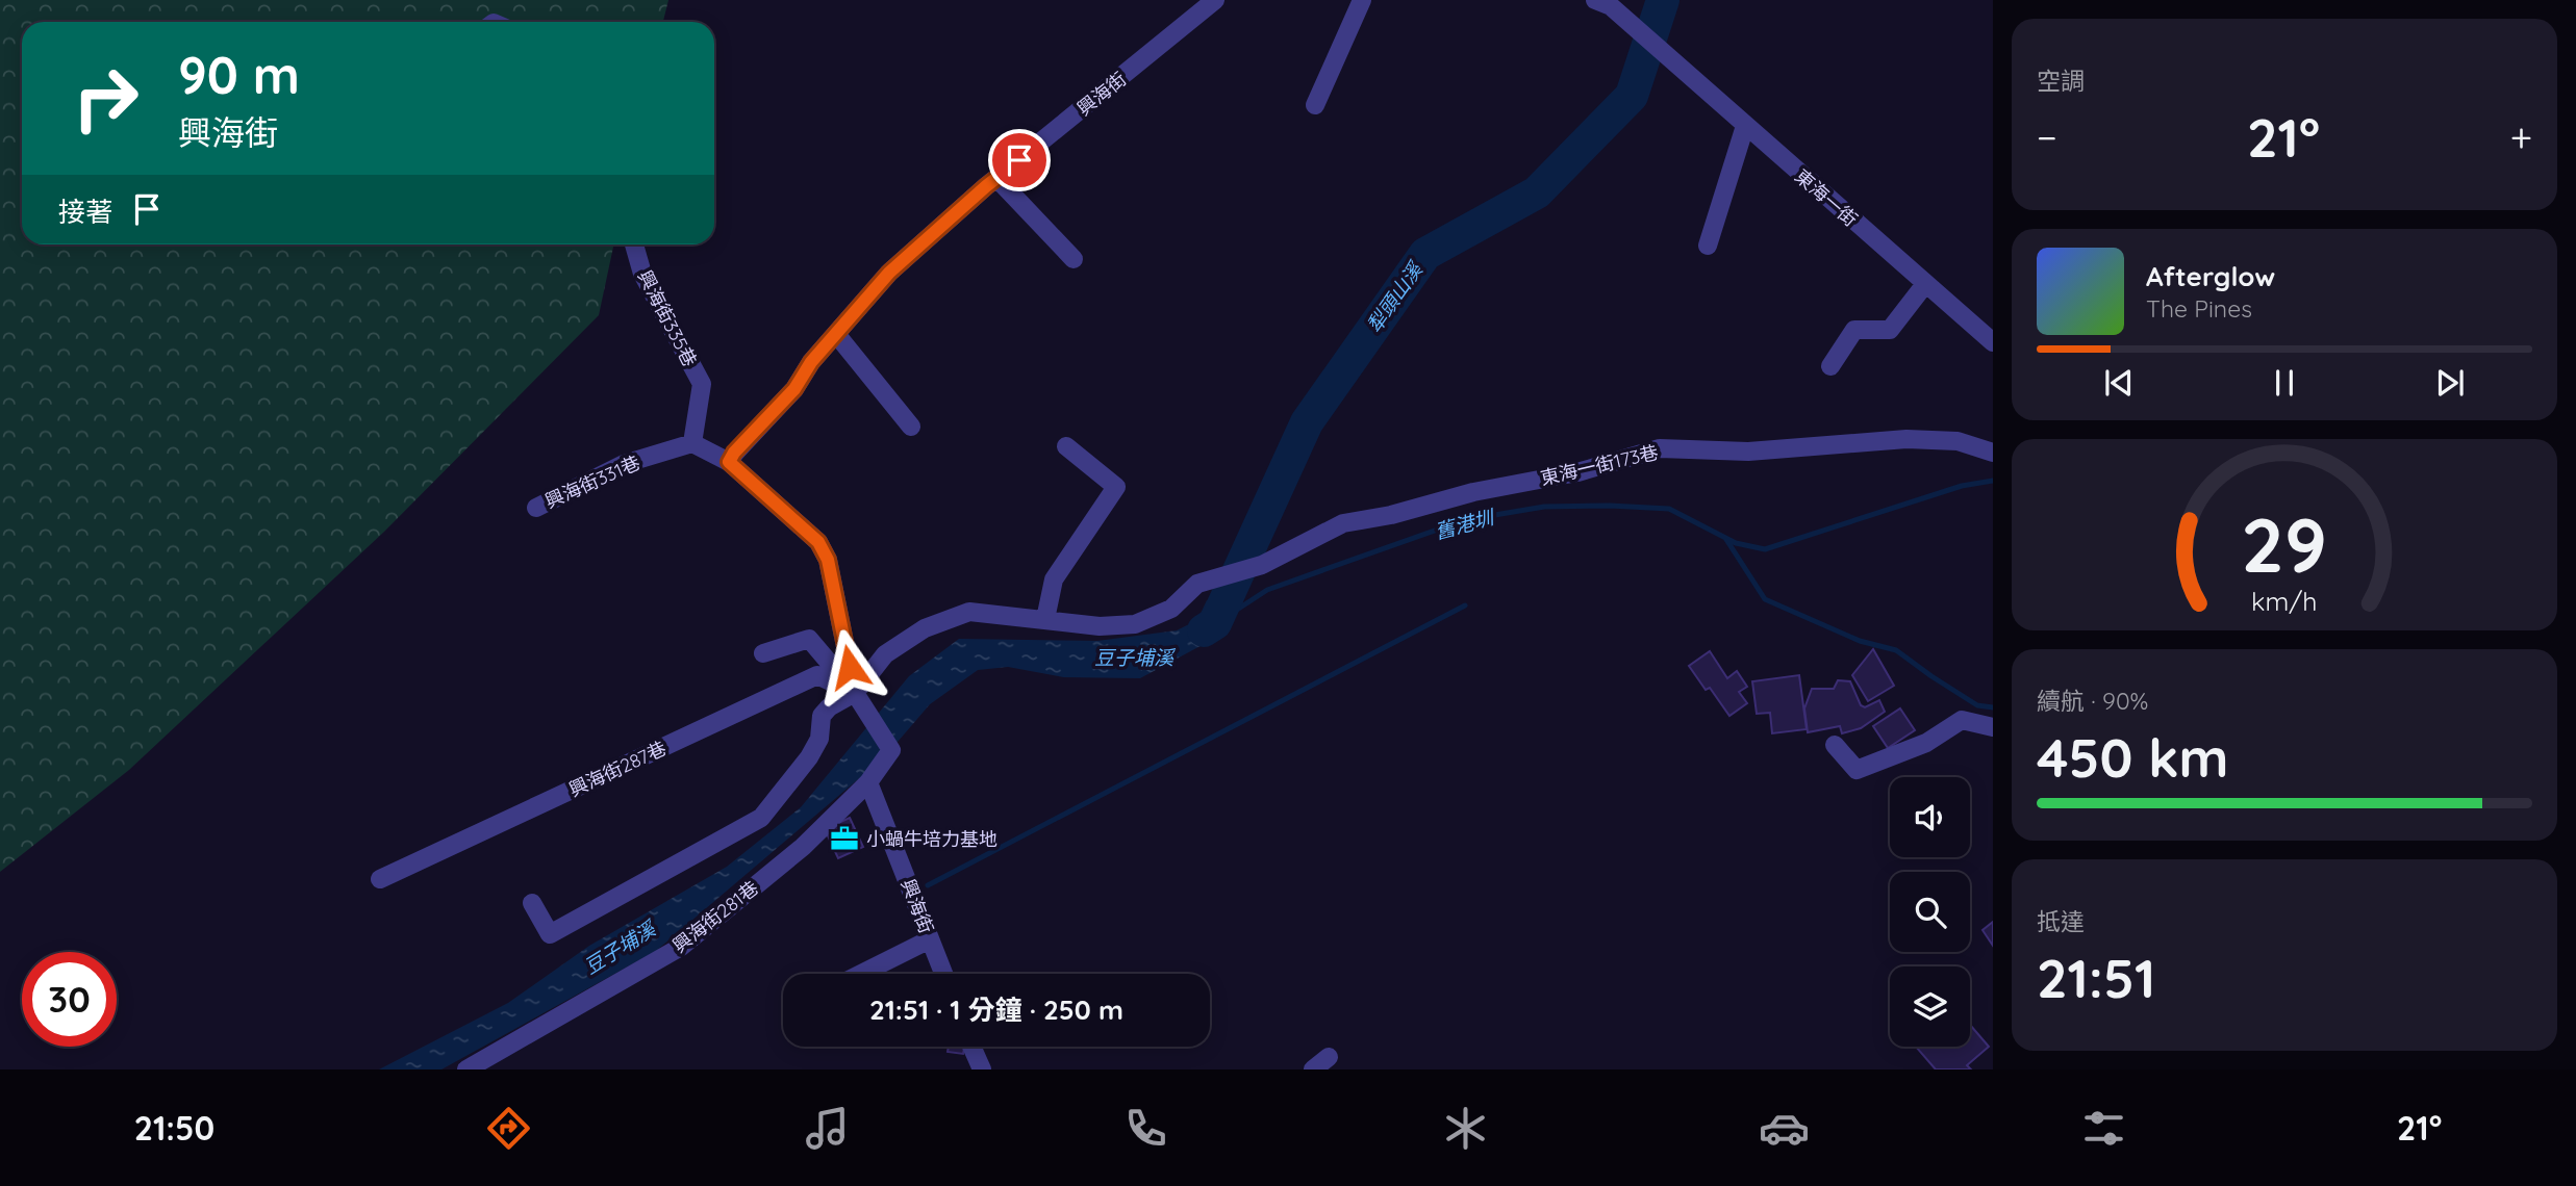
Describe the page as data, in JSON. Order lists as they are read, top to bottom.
{
  "streets": {
    "street": [
      "興海街",
      "東海一街",
      "興海街335巷",
      "東海一街173巷",
      "興海街331巷",
      "興海街287巷",
      "興海街281巷"
    ]
  },
  "crossings": [
    ["興海街", "興海街281巷"],
    ["興海街335巷", "興海街331巷"]
  ],
  "water": ["犁頭山溪", "舊港圳", "豆子埔溪"],
  "places": {
    "office": ["小蝸牛培力基地"]
  },
  "page": {
    "tile": [
      "空調",
      ["續航 · 90%", "450 km"],
      ["抵達", "21:51"]
    ],
    "turn": ["90 m", "興海街"],
    "heat": ["−", "21°", "+"],
    "then": "接著",
    "song": ["Afterglow", "The Pines"],
    "limit": "30",
    "trip": "21:51 · 1 分鐘 · 250 m",
    "tabs": ["21:50", "21°"],
    "gauge": ["29", "km/h"]
  }
}
